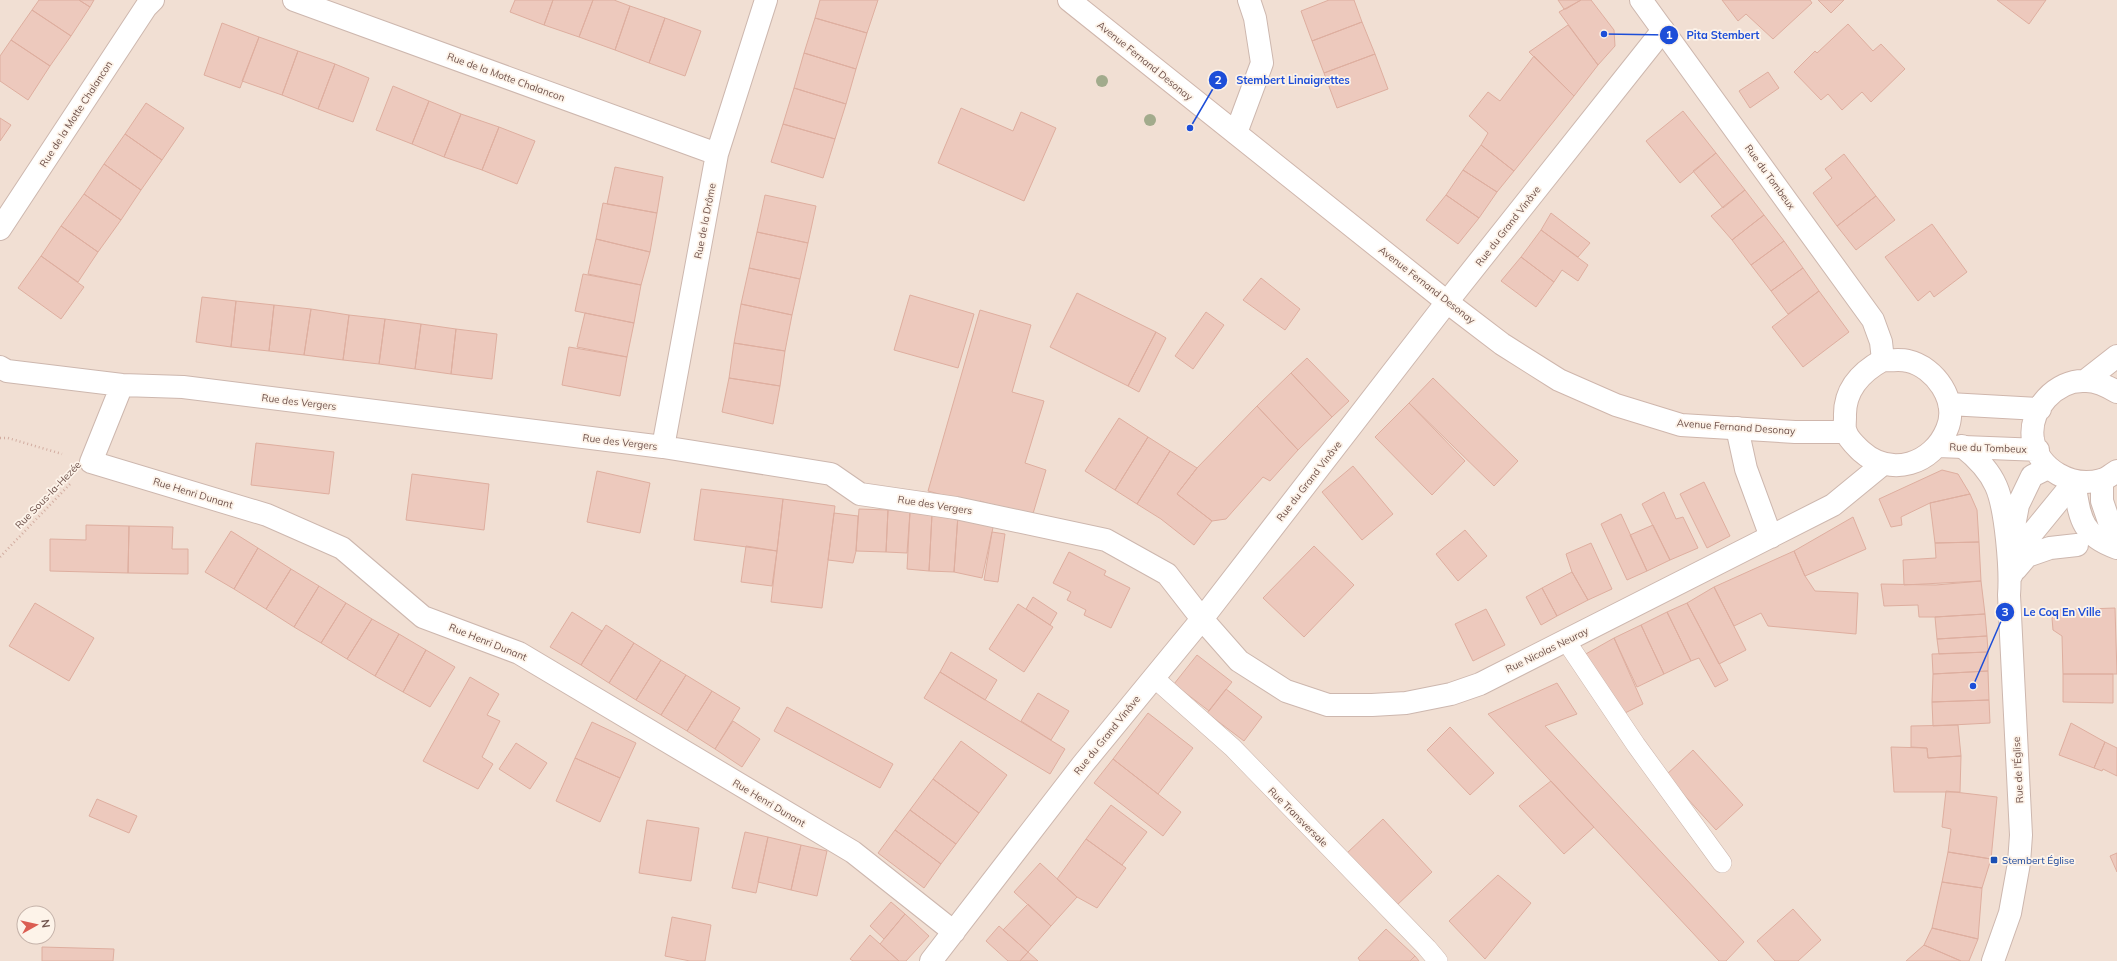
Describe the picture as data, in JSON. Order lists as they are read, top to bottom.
{
  "streets": {
    "street": [
      "Avenue Fernand Desonay",
      "Rue de la Motte Chalancon",
      "Rue du Tombeux",
      "Rue de la Drôme",
      "Rue du Grand Vinâve",
      "Rue des Vergers",
      "Rue Henri Dunant",
      "Rue Nicolas Neuray",
      "Rue de l'Église"
    ],
    "lane": ["Rue Transversale"],
    "path": ["Rue Sous-la-Hezée"]
  },
  "crossings": [
    ["Avenue Fernand Desonay", "Rue du Tombeux"],
    ["Avenue Fernand Desonay", "Rue du Grand Vinâve"],
    ["Avenue Fernand Desonay", "Rue Nicolas Neuray"],
    ["Rue de la Motte Chalancon", "Rue de la Drôme"],
    ["Rue du Tombeux", "Rue du Grand Vinâve"],
    ["Rue du Tombeux", "Rue Nicolas Neuray"],
    ["Rue du Tombeux", "Rue de l'Église"],
    ["Rue de la Drôme", "Rue des Vergers"],
    ["Rue du Grand Vinâve", "Rue des Vergers"],
    ["Rue du Grand Vinâve", "Rue Henri Dunant"],
    ["Rue du Grand Vinâve", "Rue Nicolas Neuray"],
    ["Rue du Grand Vinâve", "Rue Transversale"],
    ["Rue des Vergers", "Rue Nicolas Neuray"],
    ["Rue Henri Dunant", "Rue Sous-la-Hezée"]
  ],
  "places": {
    "other": ["Pita Stembert", "Stembert Linaigrettes", "Le Coq En Ville"],
    "transit": ["Stembert Église"]
  },
  "north": "right"
}
